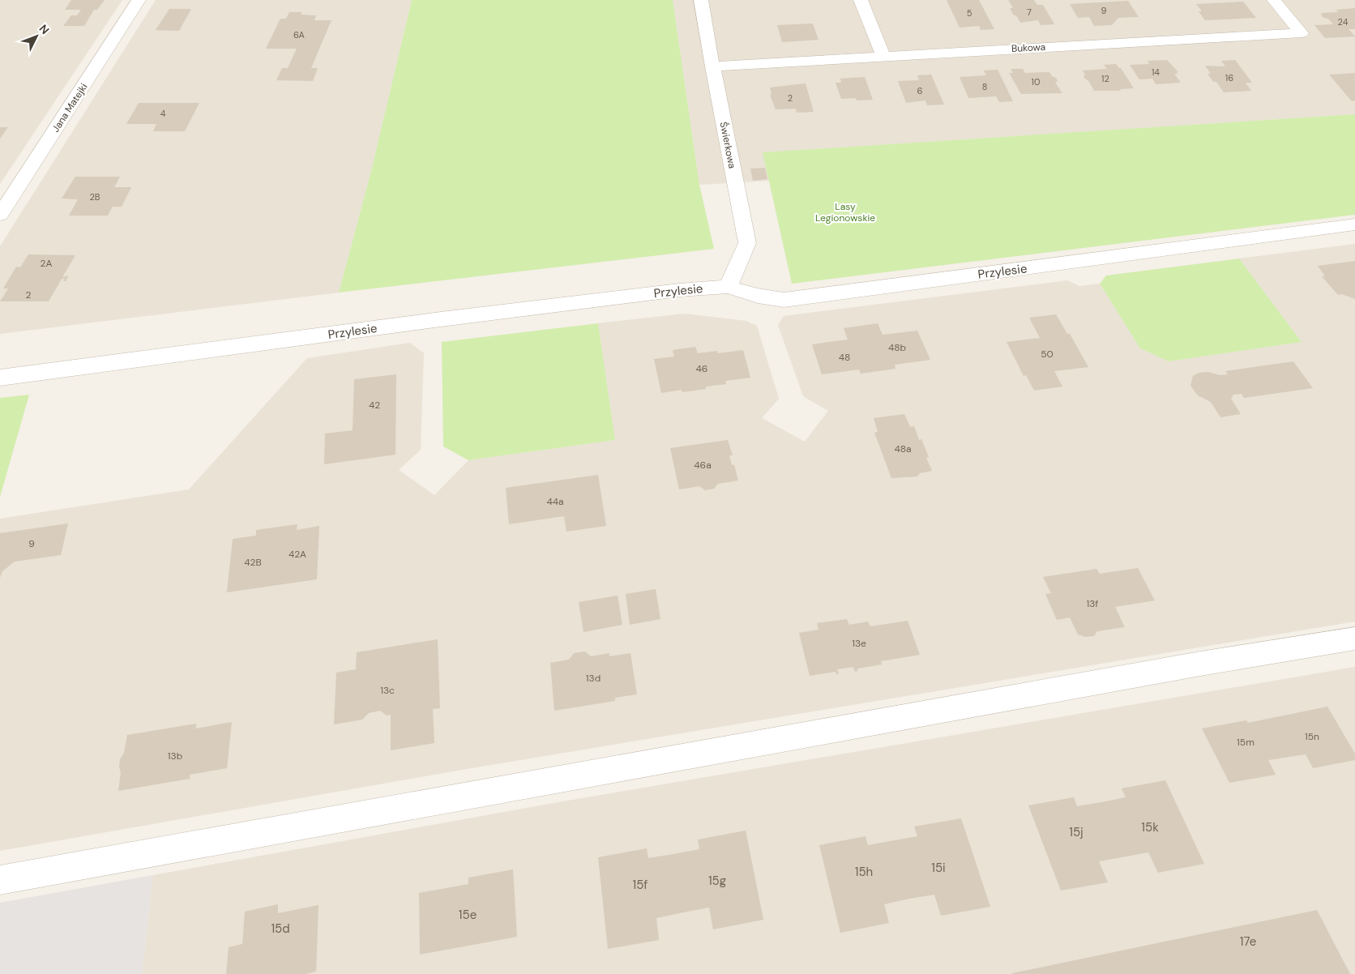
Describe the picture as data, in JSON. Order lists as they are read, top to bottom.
{
  "streets": {
    "street": [
      "Bukowa",
      "Jana Matejki",
      "Świerkowa",
      "Przylesie"
    ]
  },
  "crossings": [
    ["Bukowa", "Świerkowa"],
    ["Świerkowa", "Przylesie"]
  ],
  "parks": ["Lasy Legionowskie"],
  "house_numbers": [
    "9",
    "7",
    "5",
    "24",
    "6A",
    "14",
    "16",
    "12",
    "10",
    "8",
    "6",
    "2",
    "4",
    "2B",
    "2A",
    "2",
    "48b",
    "50",
    "48",
    "46",
    "42",
    "48a",
    "46a",
    "44a",
    "9",
    "42A",
    "42B",
    "13f",
    "13e",
    "13d",
    "13c",
    "15n",
    "15m",
    "13b",
    "15k",
    "15j",
    "15i",
    "15h",
    "15g",
    "15f",
    "15e",
    "15d",
    "17e"
  ],
  "north": "top right"
}
